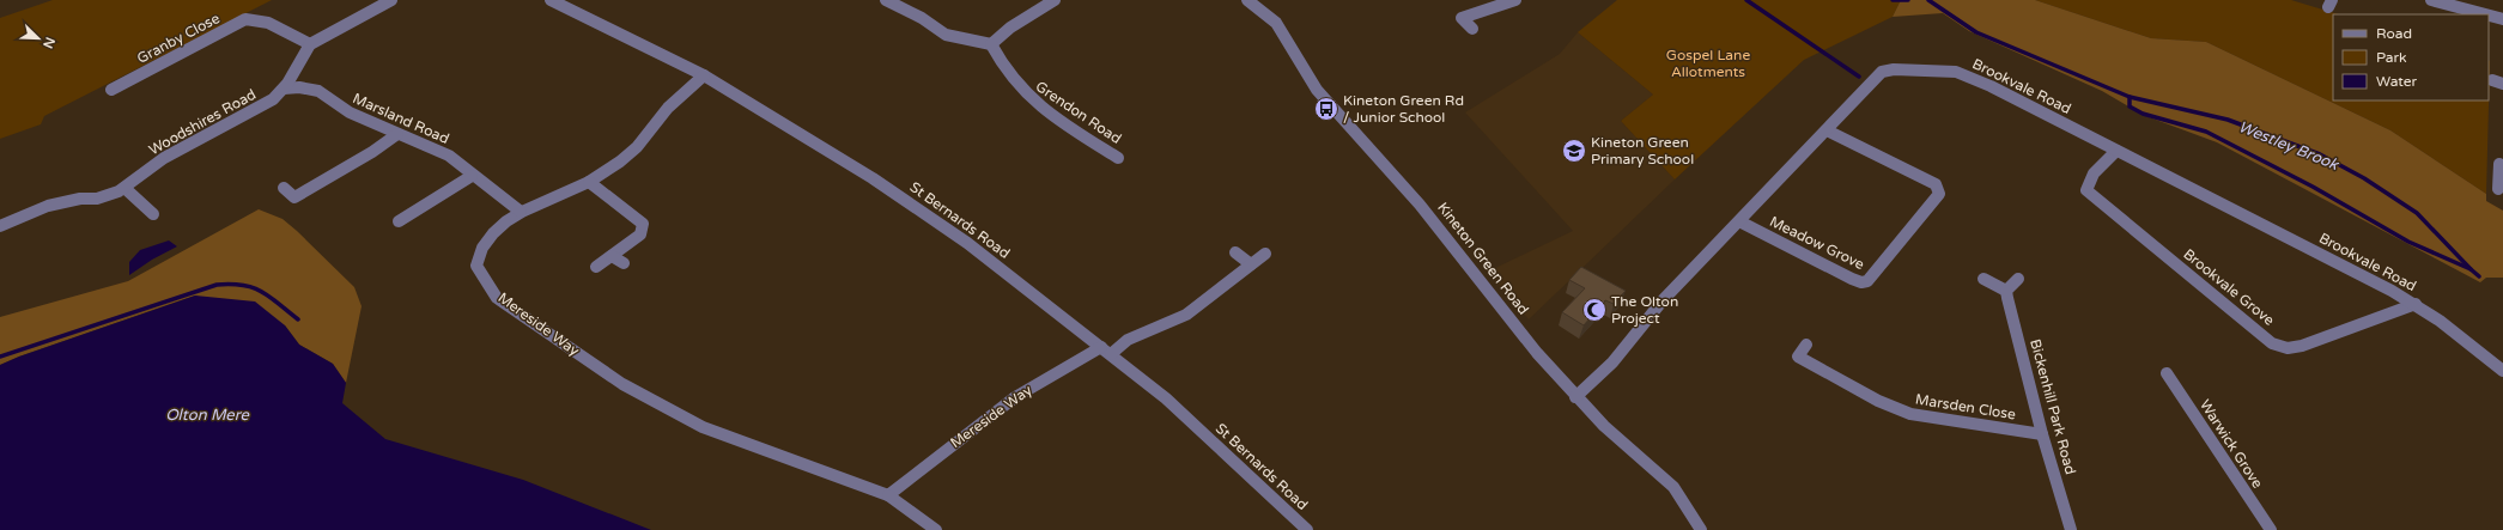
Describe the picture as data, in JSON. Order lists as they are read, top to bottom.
{
  "streets": {
    "street": [
      "Granby Close",
      "Brookvale Road",
      "Grendon Road",
      "Marsland Road",
      "Woodshires Road",
      "St Bernards Road",
      "Meadow Grove",
      "Kineton Green Road",
      "Brookvale Grove",
      "Mereside Way",
      "Marsden Close",
      "Bickenhill Park Road",
      "Warwick Grove"
    ]
  },
  "crossings": [
    ["Granby Close", "Woodshires Road"],
    ["Brookvale Road", "Meadow Grove"],
    ["Brookvale Road", "Kineton Green Road"],
    ["Brookvale Road", "Brookvale Grove"],
    ["Marsland Road", "Woodshires Road"],
    ["Marsland Road", "Mereside Way"],
    ["St Bernards Road", "Mereside Way"],
    ["Marsden Close", "Bickenhill Park Road"]
  ],
  "water": ["Westley Brook", "Olton Mere"],
  "parks": ["Gospel Lane Allotments"],
  "places": {
    "bus stop": ["Kineton Green Rd / Junior School"],
    "school or university": ["Kineton Green Primary School"],
    "mosque": ["The Olton Project"]
  },
  "legend": ["Road", "Park", "Water"],
  "north": "bottom right"
}
